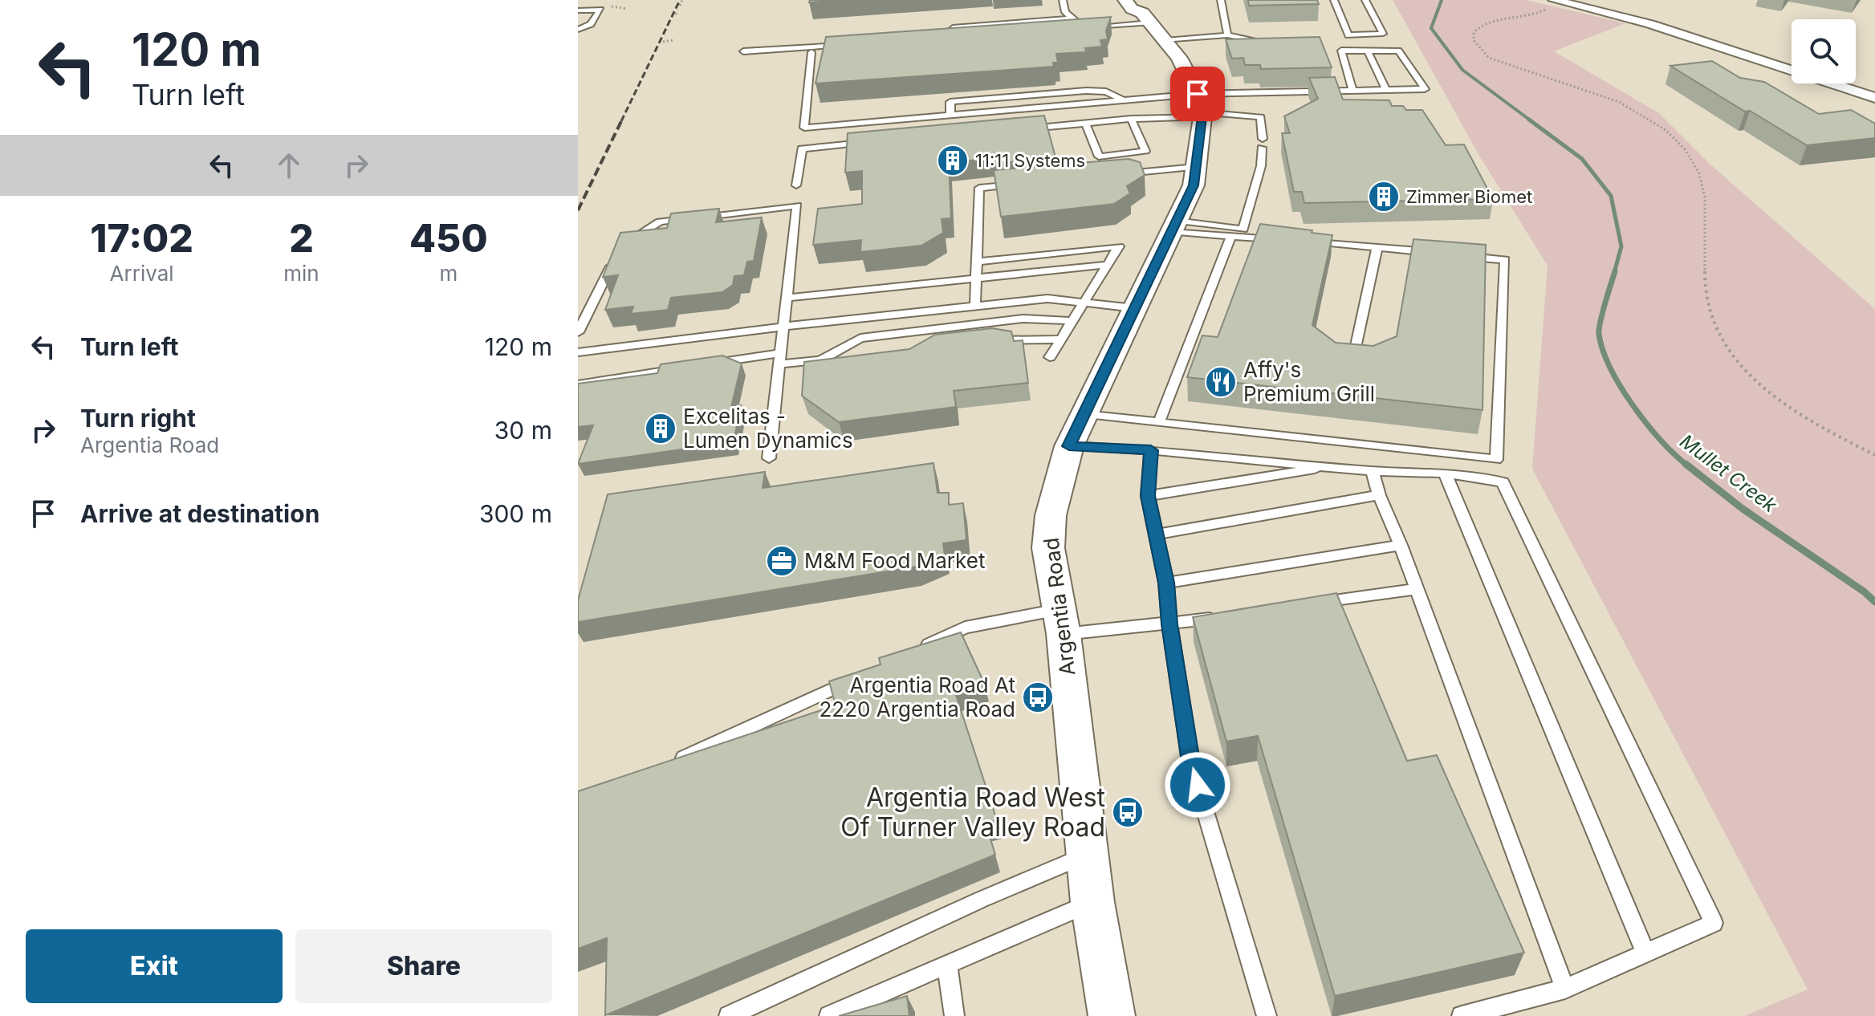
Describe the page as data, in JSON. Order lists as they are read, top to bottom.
{
  "streets": {
    "street": ["Argentia Road"]
  },
  "water": ["Mullet Creek"],
  "places": {
    "building": ["11:11 Systems", "Zimmer Biomet", "Excelitas - Lumen Dynamics"],
    "restaurant": ["Affy's Premium Grill"],
    "office": ["M&M Food Market"],
    "bus stop": ["Argentia Road At 2220 Argentia Road", "Argentia Road West Of Turner Valley Road"]
  },
  "page": {
    "turn": ["120 m", "Turn left"],
    "eta": [
      "17:02",
      "Arrival",
      "2",
      "min",
      "450",
      "m"
    ],
    "list": [
      {
        "name": "Turn left",
        "value": "120 m"
      },
      {
        "name": "Turn right",
        "note": "Argentia Road",
        "value": "30 m"
      },
      {
        "name": "Arrive at destination",
        "value": "300 m"
      }
    ],
    "buttons": ["Exit", "Share"]
  }
}
